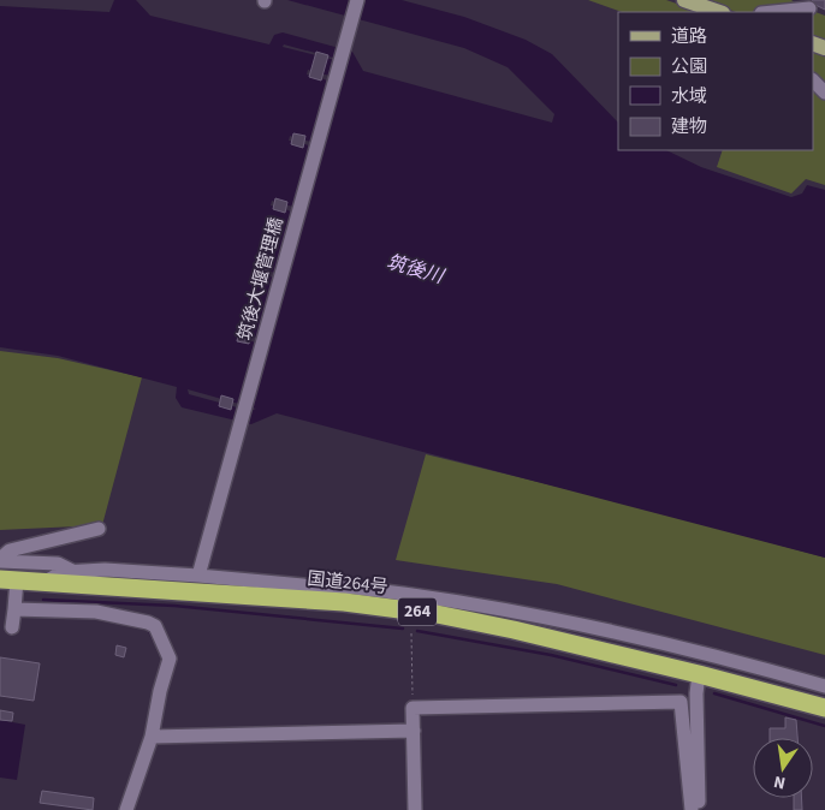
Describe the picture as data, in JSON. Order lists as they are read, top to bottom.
{
  "streets": {
    "highway": ["国道264号", "264"],
    "street": ["筑後大堰管理橋"]
  },
  "water": ["筑後川"],
  "legend": [
    "道路",
    "公園",
    "水域",
    "建物"
  ],
  "north": "bottom"
}
